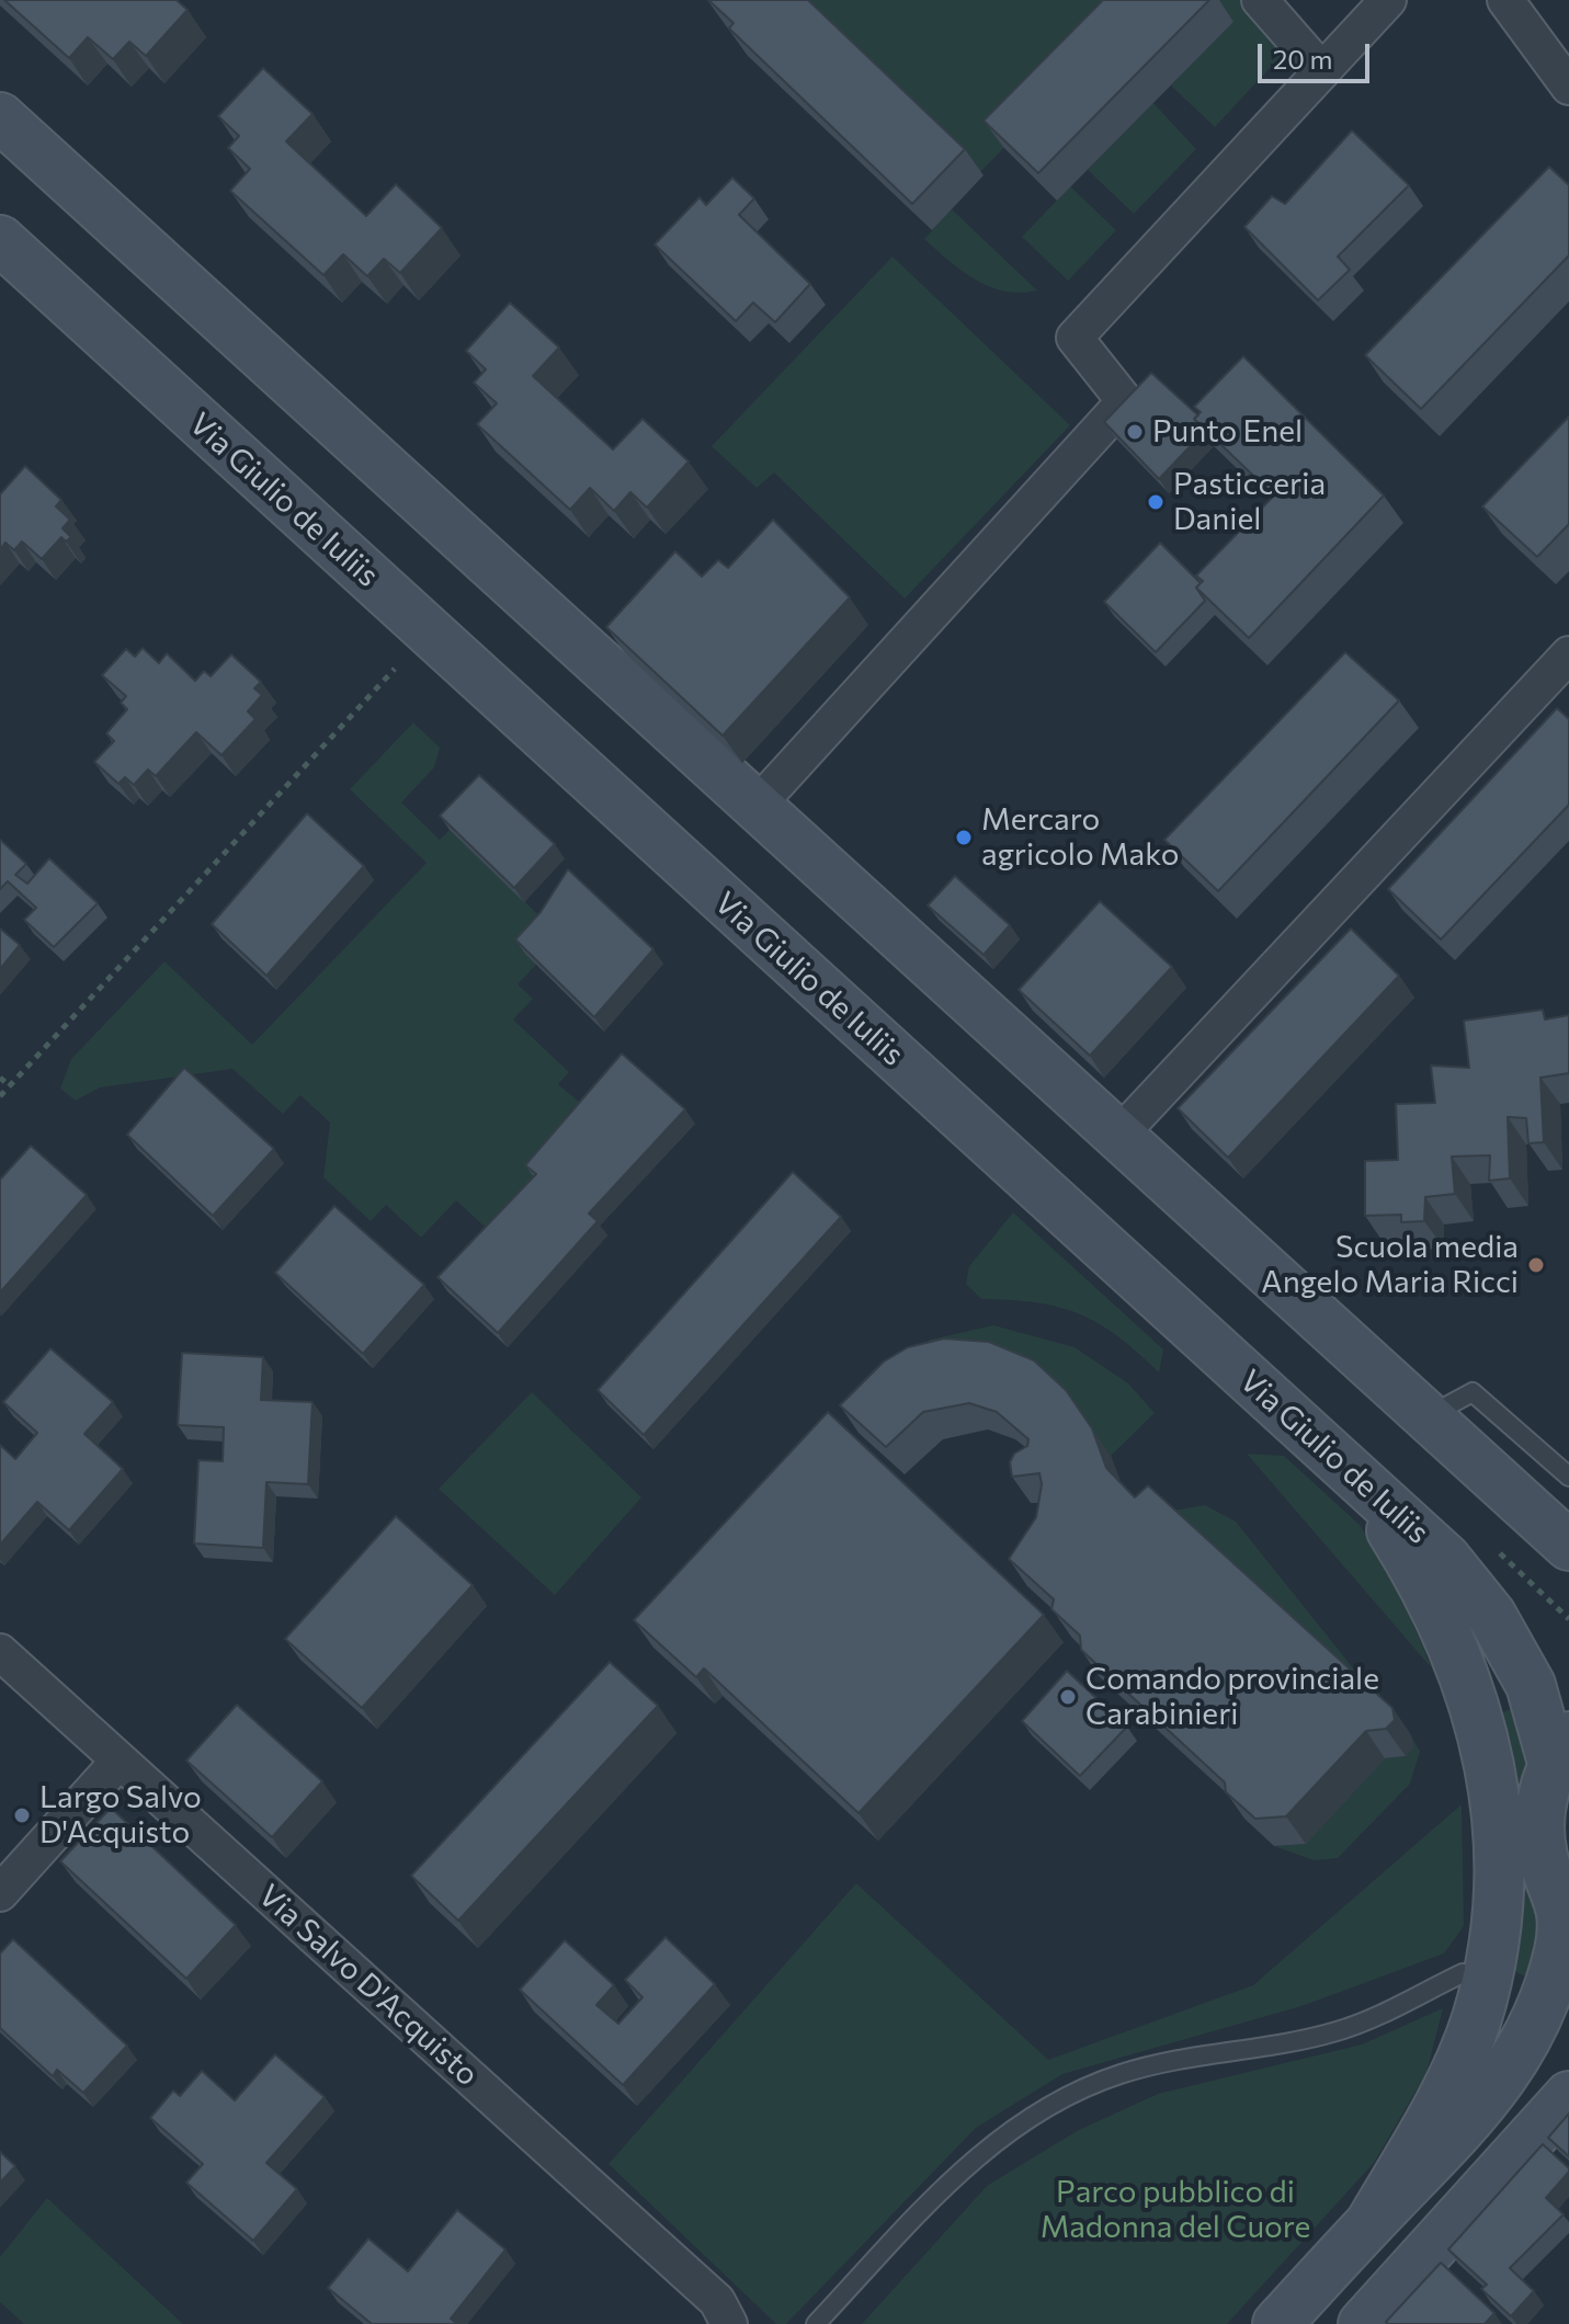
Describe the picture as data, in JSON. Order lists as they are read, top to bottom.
{
  "streets": {
    "main road": ["Via Giulio de Iuliis"],
    "street": ["Via Salvo D'Acquisto"]
  },
  "parks": ["Parco pubblico di Madonna del Cuore"],
  "places": [
    "Punto Enel",
    "Pasticceria Daniel",
    "Mercaro agricolo Mako",
    "Scuola media Angelo Maria Ricci",
    "Comando provinciale Carabinieri",
    "Largo Salvo D'Acquisto"
  ],
  "scale_bar": "20 m"
}
